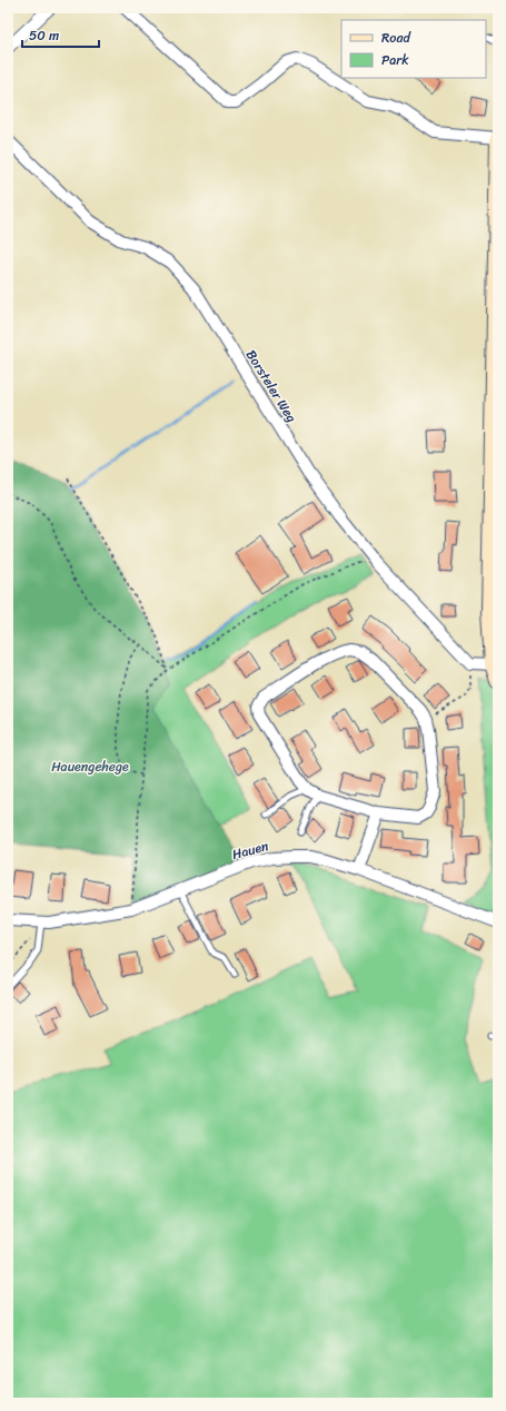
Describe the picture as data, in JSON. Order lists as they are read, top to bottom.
{
  "streets": {
    "street": ["Borsteler Weg", "Hauen"]
  },
  "parks": ["Hauengehege"],
  "legend": ["Road", "Park"],
  "scale_bar": "50 m"
}
